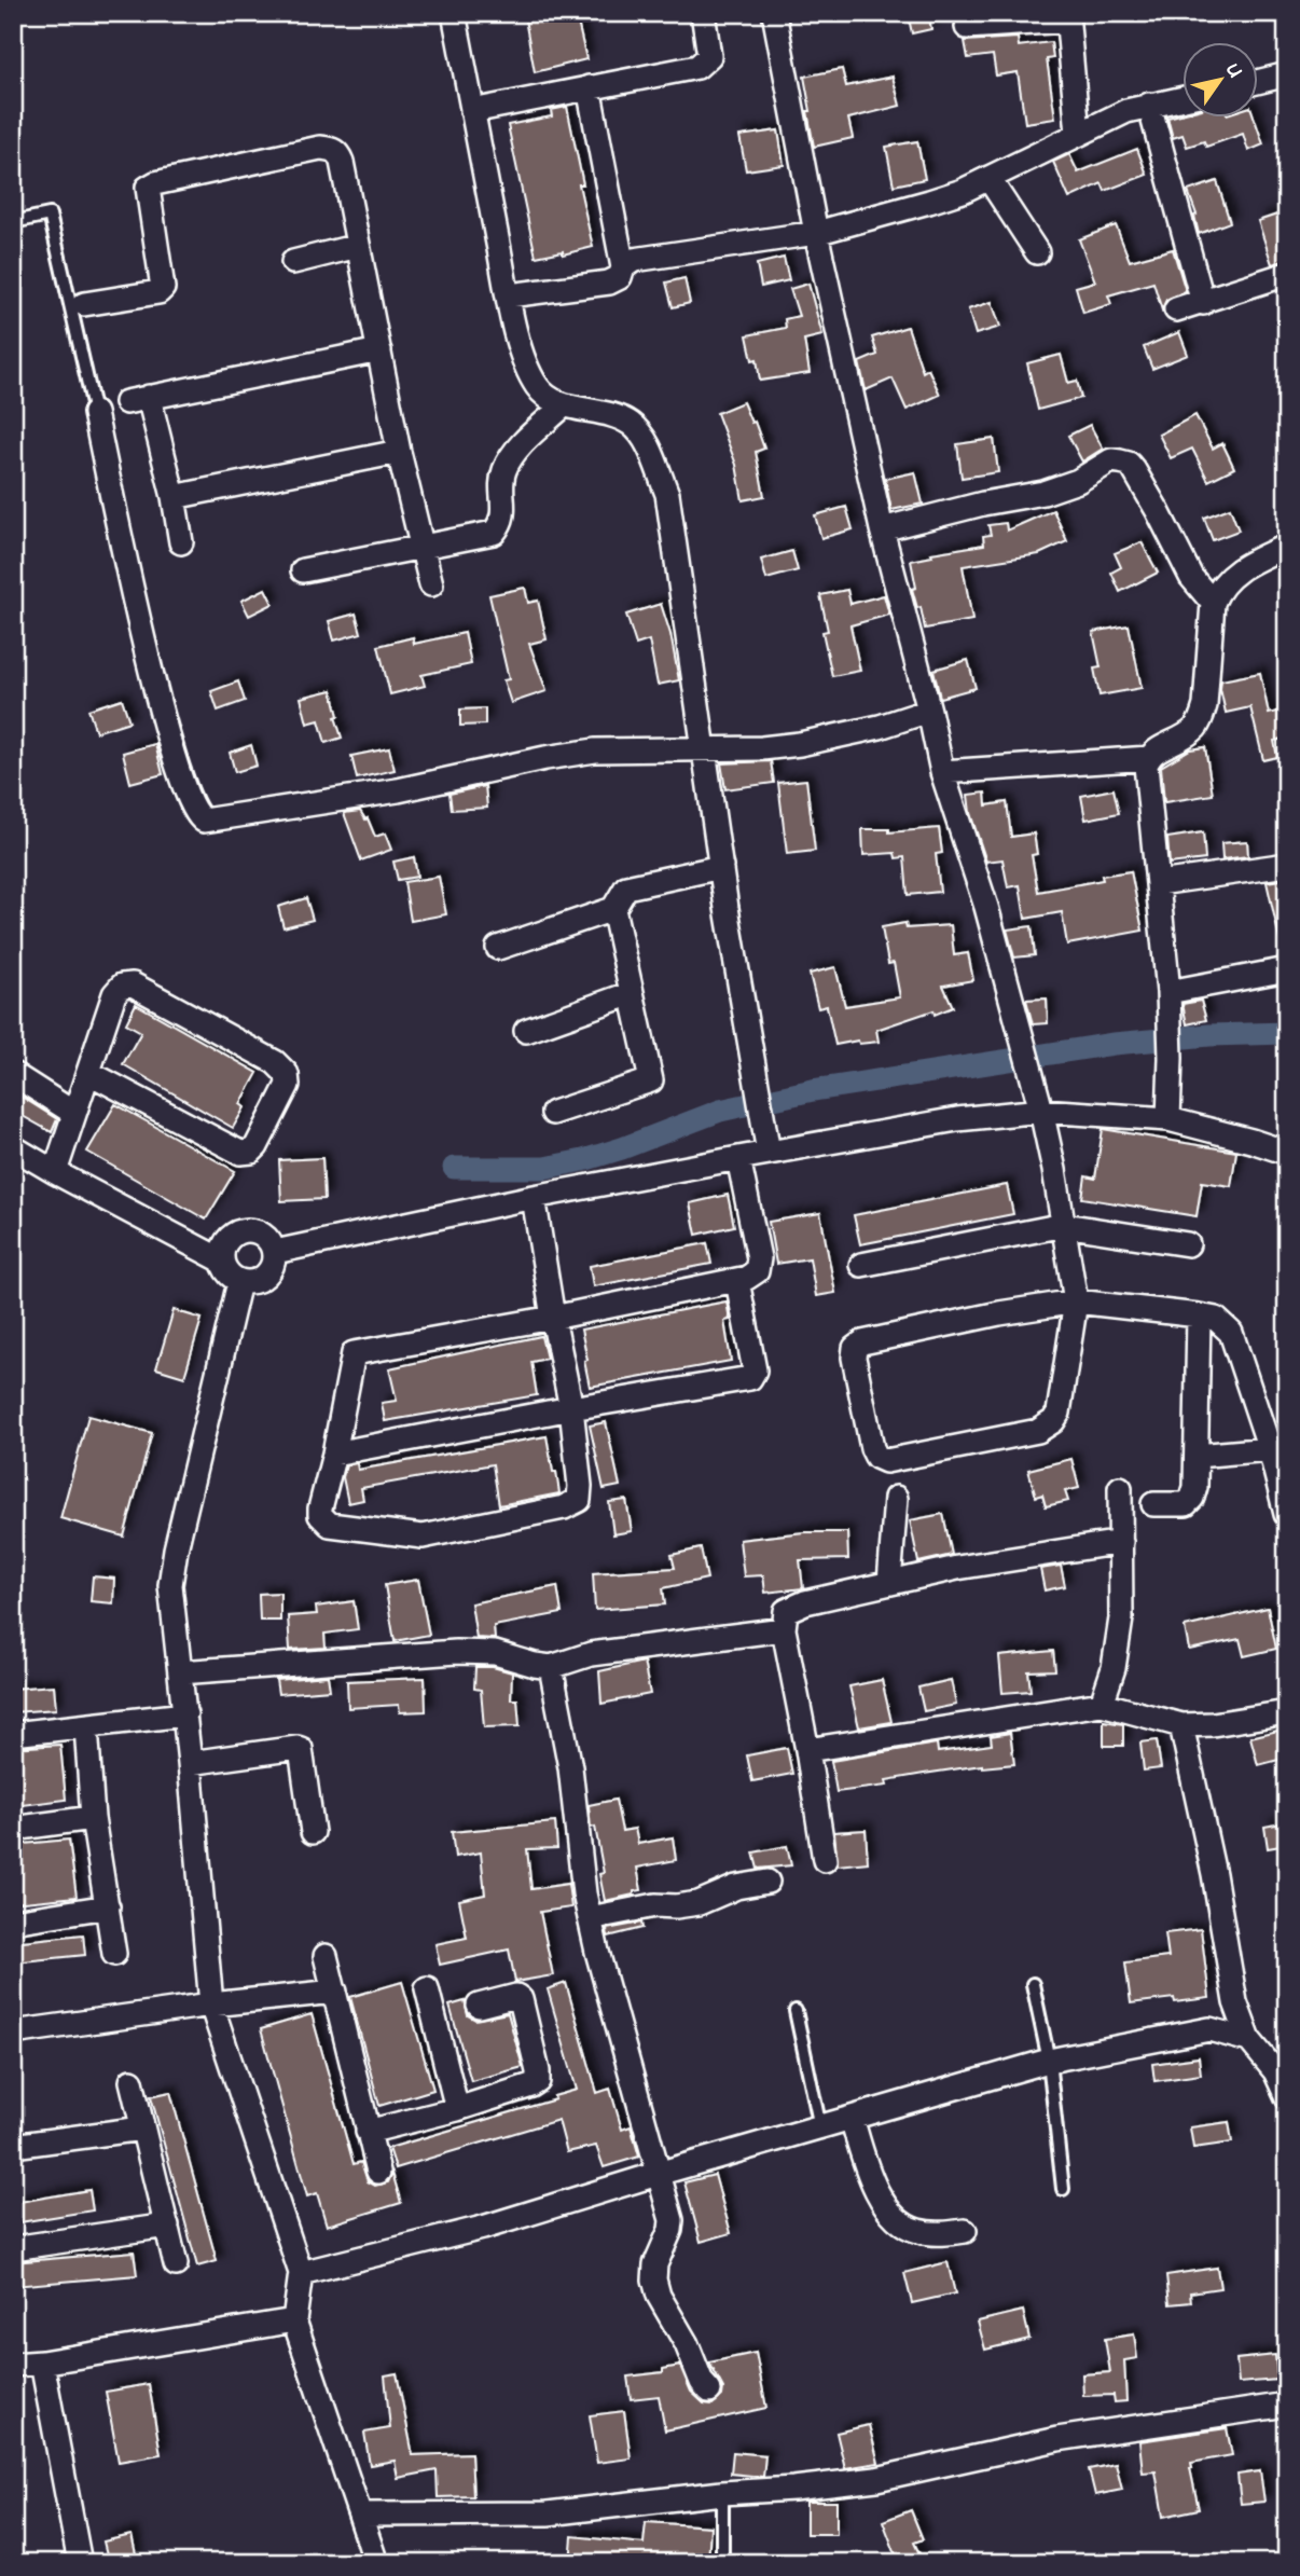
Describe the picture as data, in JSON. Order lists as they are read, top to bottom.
{
  "north": "top right"
}
